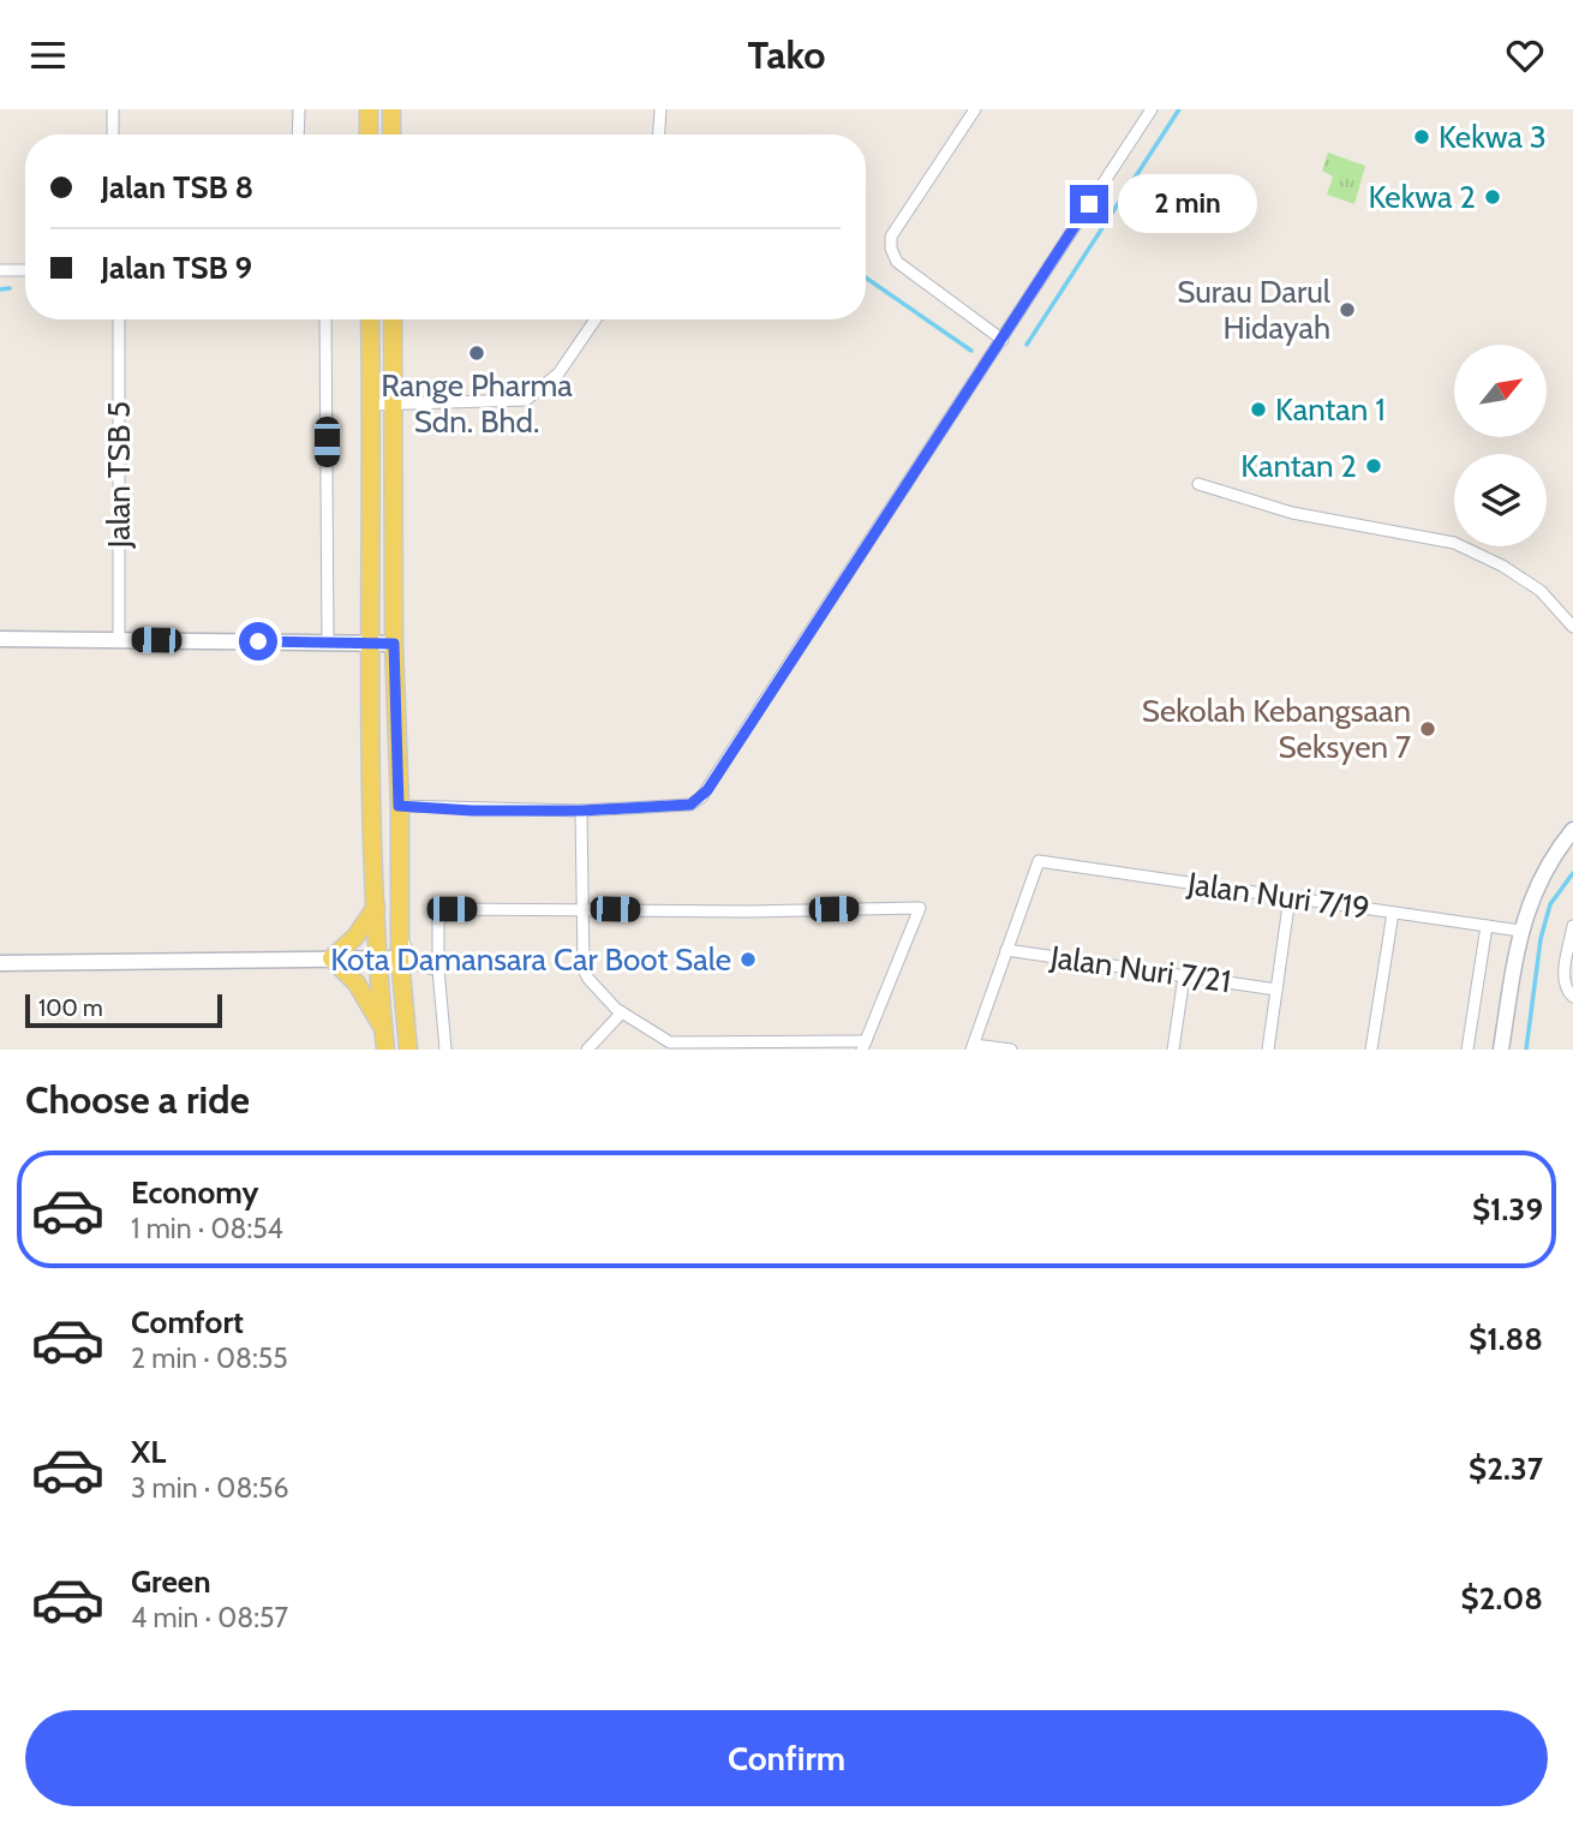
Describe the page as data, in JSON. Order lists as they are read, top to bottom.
{
  "streets": {
    "street": ["Jalan TSB 5", "Jalan Nuri 7/19", "Jalan Nuri 7/21"]
  },
  "crossings": [
    ["Jalan Nuri 7/19", "Jalan Nuri 7/21"]
  ],
  "places": [
    "Kekwa 3",
    "Kekwa 2",
    "Surau Darul Hidayah",
    "Range Pharma Sdn. Bhd.",
    "Kantan 1",
    "Kantan 2",
    "Sekolah Kebangsaan Seksyen 7",
    "Kota Damansara Car Boot Sale"
  ],
  "scale_bar": "100 m",
  "north": "top right",
  "page": {
    "header": "Tako",
    "banner": ["Jalan TSB 8", "Jalan TSB 9"],
    "bubble": "2 min",
    "scale": "100 m",
    "heading": "Choose a ride",
    "list": [
      {
        "name": "Economy",
        "note": "1 min · 08:54",
        "value": "$1.39"
      },
      {
        "name": "Comfort",
        "note": "2 min · 08:55",
        "value": "$1.88"
      },
      {
        "name": "XL",
        "note": "3 min · 08:56",
        "value": "$2.37"
      },
      {
        "name": "Green",
        "note": "4 min · 08:57",
        "value": "$2.08"
      }
    ],
    "buttons": "Confirm"
  }
}
